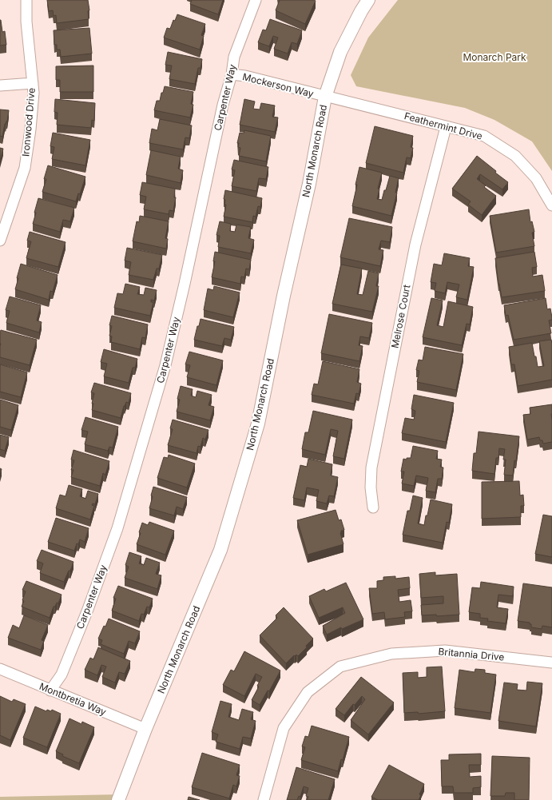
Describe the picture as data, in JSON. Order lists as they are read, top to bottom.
{
  "streets": {
    "street": [
      "Mockerson Way",
      "Carpenter Way",
      "Ironwood Drive",
      "Feathermint Drive",
      "North Monarch Road",
      "Melrose Court",
      "Britannia Drive",
      "Montbretia Way"
    ]
  },
  "crossings": [
    ["Mockerson Way", "Carpenter Way"],
    ["Mockerson Way", "Feathermint Drive"],
    ["Mockerson Way", "North Monarch Road"],
    ["Carpenter Way", "Montbretia Way"],
    ["Feathermint Drive", "North Monarch Road"],
    ["Feathermint Drive", "Melrose Court"],
    ["North Monarch Road", "Montbretia Way"]
  ],
  "parks": ["Monarch Park"]
}
